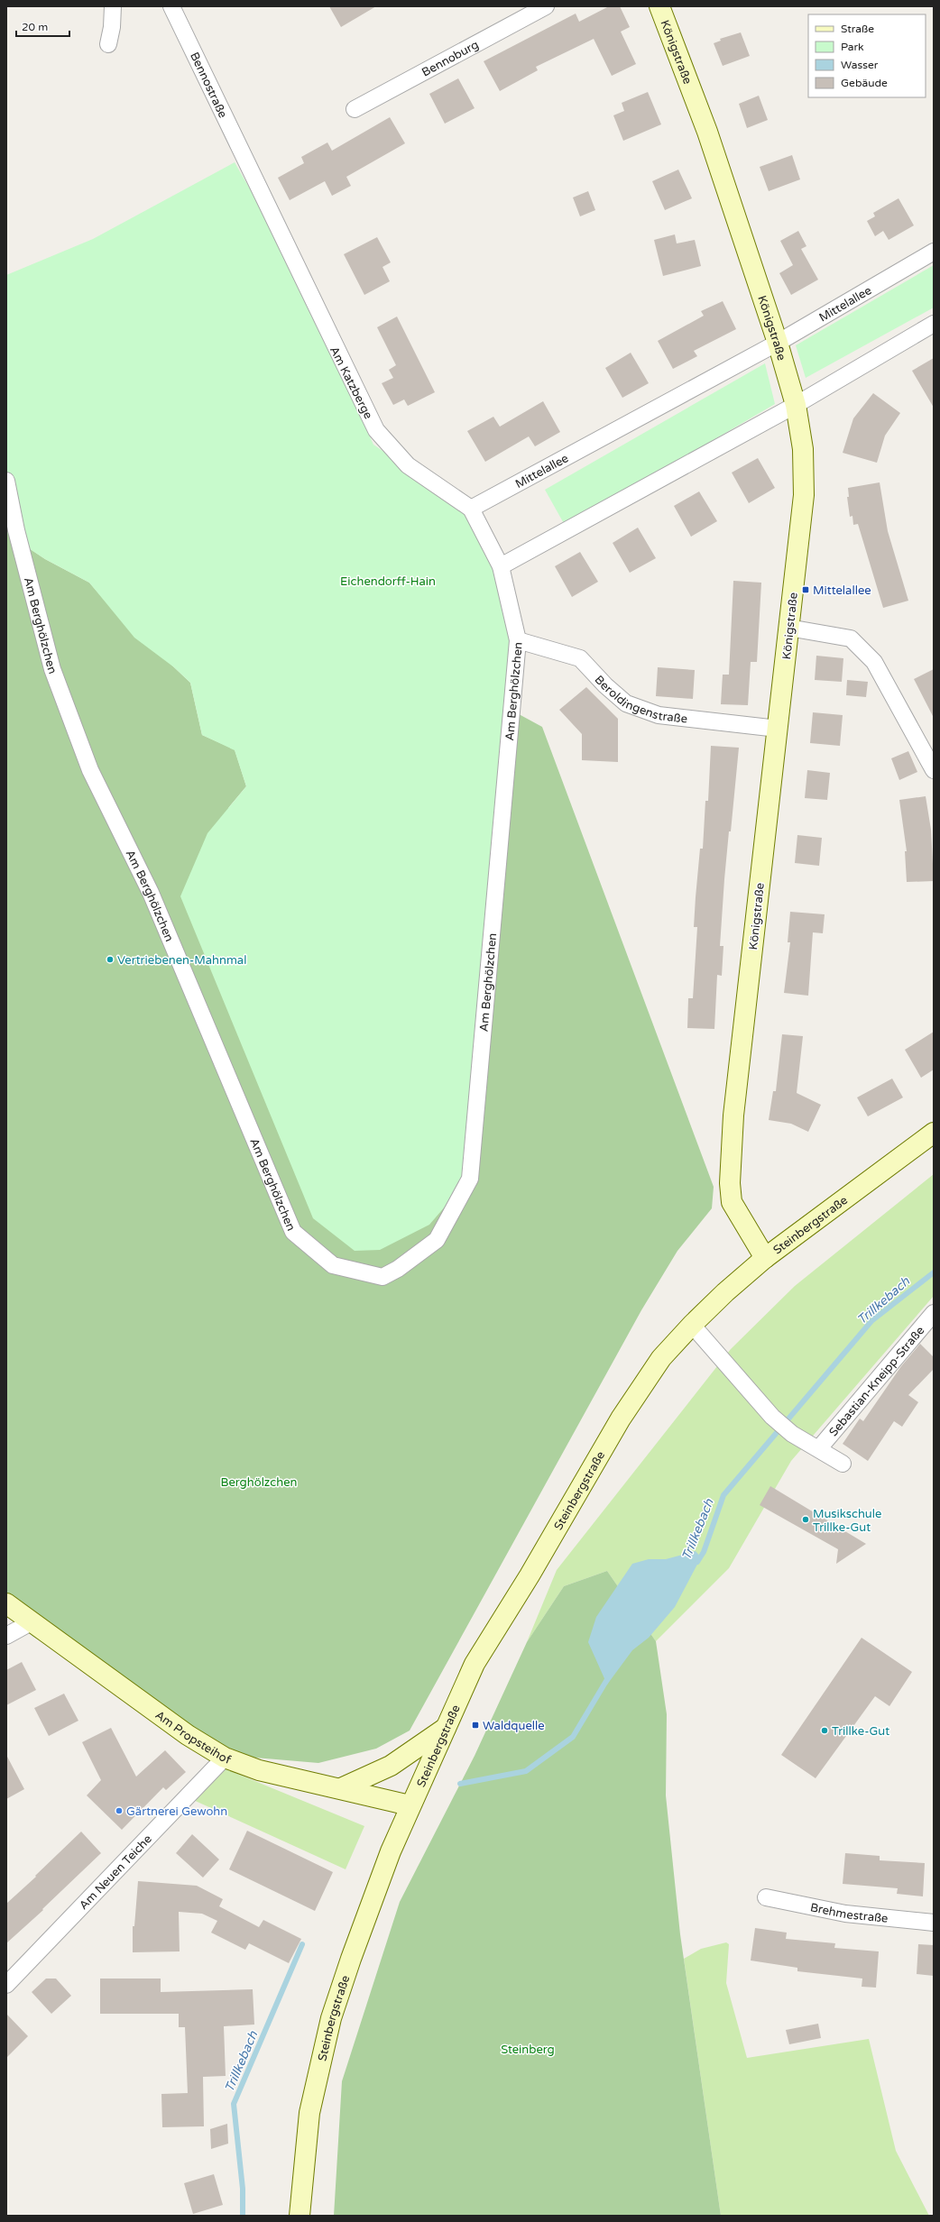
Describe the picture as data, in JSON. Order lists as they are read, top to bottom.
{
  "streets": {
    "street": [
      "Königstraße",
      "Bennoburg",
      "Bennostraße",
      "Mittelallee",
      "Am Katzberge",
      "Am Berghölzchen",
      "Beroldingenstraße",
      "Steinbergstraße",
      "Sebastian-Kneipp-Straße",
      "Am Propsteihof",
      "Am Neuen Teiche",
      "Brehmestraße"
    ]
  },
  "crossings": [
    ["Königstraße", "Mittelallee"],
    ["Königstraße", "Beroldingenstraße"],
    ["Königstraße", "Steinbergstraße"],
    ["Bennostraße", "Am Katzberge"],
    ["Mittelallee", "Am Katzberge"],
    ["Am Katzberge", "Am Berghölzchen"],
    ["Am Berghölzchen", "Beroldingenstraße"],
    ["Steinbergstraße", "Am Propsteihof"],
    ["Am Propsteihof", "Am Neuen Teiche"]
  ],
  "water": ["Trillkebach"],
  "parks": ["Eichendorff-Hain", "Berghölzchen", "Steinberg"],
  "places": {
    "transit": ["Mittelallee", "Waldquelle"],
    "other": [
      "Vertriebenen-Mahnmal",
      "Musikschule Trillke-Gut",
      "Trillke-Gut",
      "Gärtnerei Gewohn"
    ]
  },
  "legend": [
    "Straße",
    "Park",
    "Wasser",
    "Gebäude"
  ],
  "scale_bar": "20 m"
}
